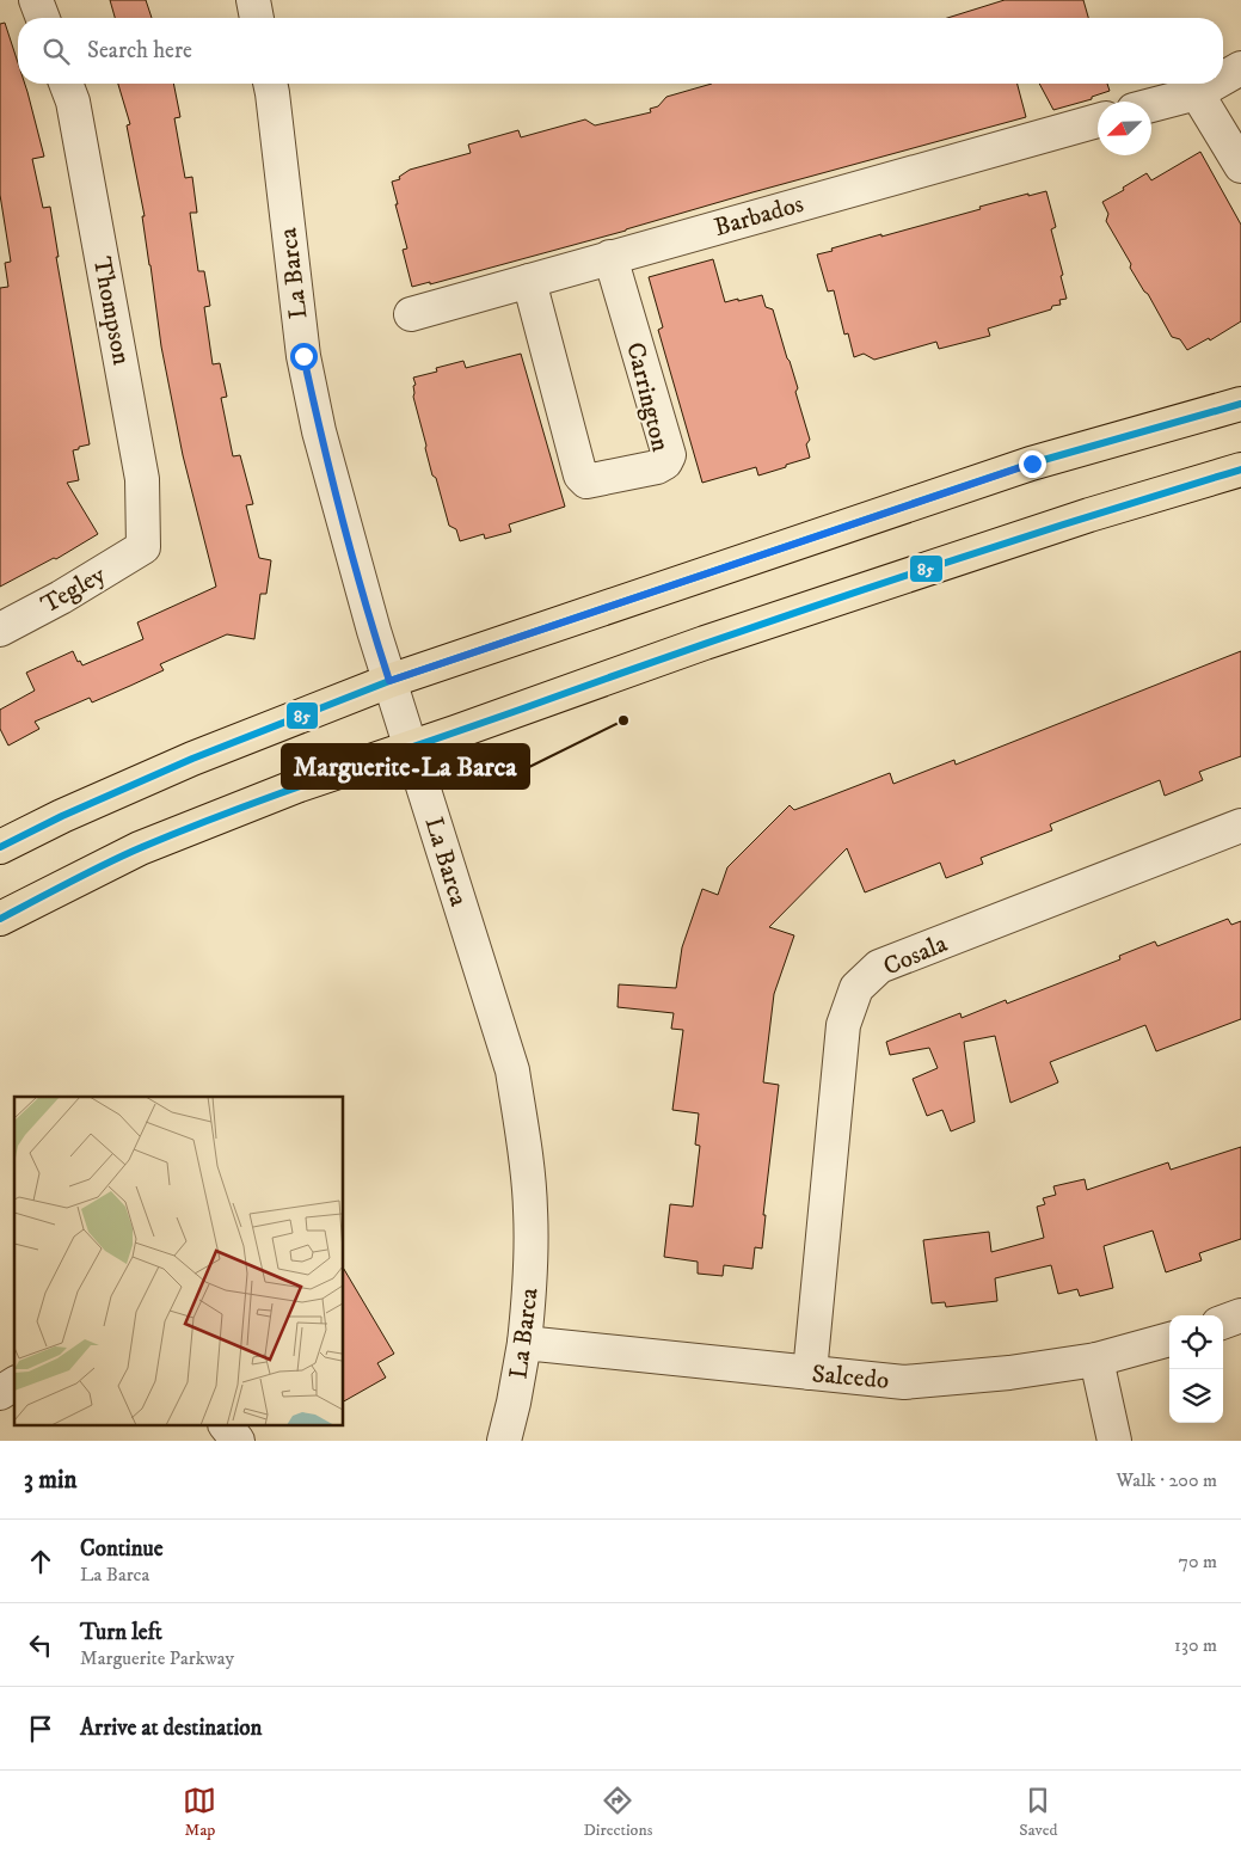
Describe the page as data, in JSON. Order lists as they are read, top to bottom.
{
  "streets": {
    "street": [
      "Barbados",
      "La Barca",
      "Thompson",
      "Carrington",
      "Tegley",
      "Cosala",
      "Salcedo"
    ]
  },
  "crossings": [
    ["Barbados", "Carrington"],
    ["La Barca", "Salcedo"],
    ["Thompson", "Tegley"],
    ["Cosala", "Salcedo"]
  ],
  "places": ["Marguerite-La Barca"],
  "lines": ["transit line 85"],
  "north": "bottom left",
  "page": {
    "search": "Search here",
    "heading": ["3 min", "Walk · 200 m"],
    "list": [
      ["Continue", "La Barca", "70 m"],
      ["Turn left", "Marguerite Parkway", "130 m"],
      "Arrive at destination"
    ],
    "nav": ["Map", "Directions", "Saved"]
  }
}
